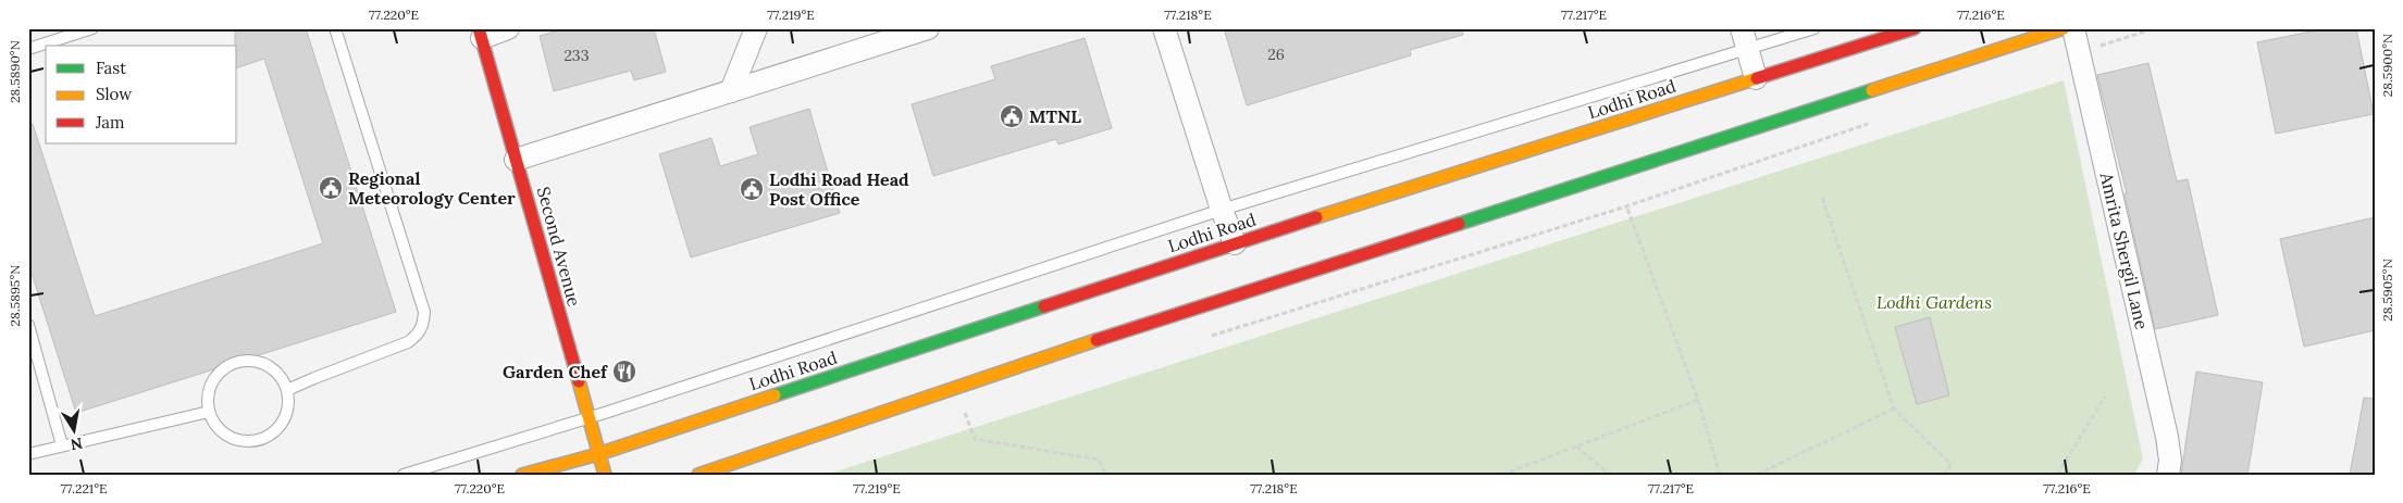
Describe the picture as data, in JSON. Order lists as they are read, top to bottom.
{
  "streets": {
    "main road": ["Lodhi Road", "Second Avenue"],
    "street": ["Amrita Shergil Lane"]
  },
  "crossings": [
    ["Lodhi Road", "Second Avenue"]
  ],
  "parks": ["Lodhi Gardens"],
  "places": {
    "public building": ["MTNL", "Regional Meteorology Center", "Lodhi Road Head Post Office"],
    "restaurant": ["Garden Chef"]
  },
  "house_numbers": ["26", "233"],
  "legend": ["Fast", "Slow", "Jam"],
  "north": "bottom",
  "coordinates": [
    "77.220°E",
    "77.219°E",
    "77.218°E",
    "77.217°E",
    "77.216°E",
    "28.5900°N",
    "28.5890°N",
    "28.5905°N",
    "28.5895°N",
    "77.221°E"
  ]
}
